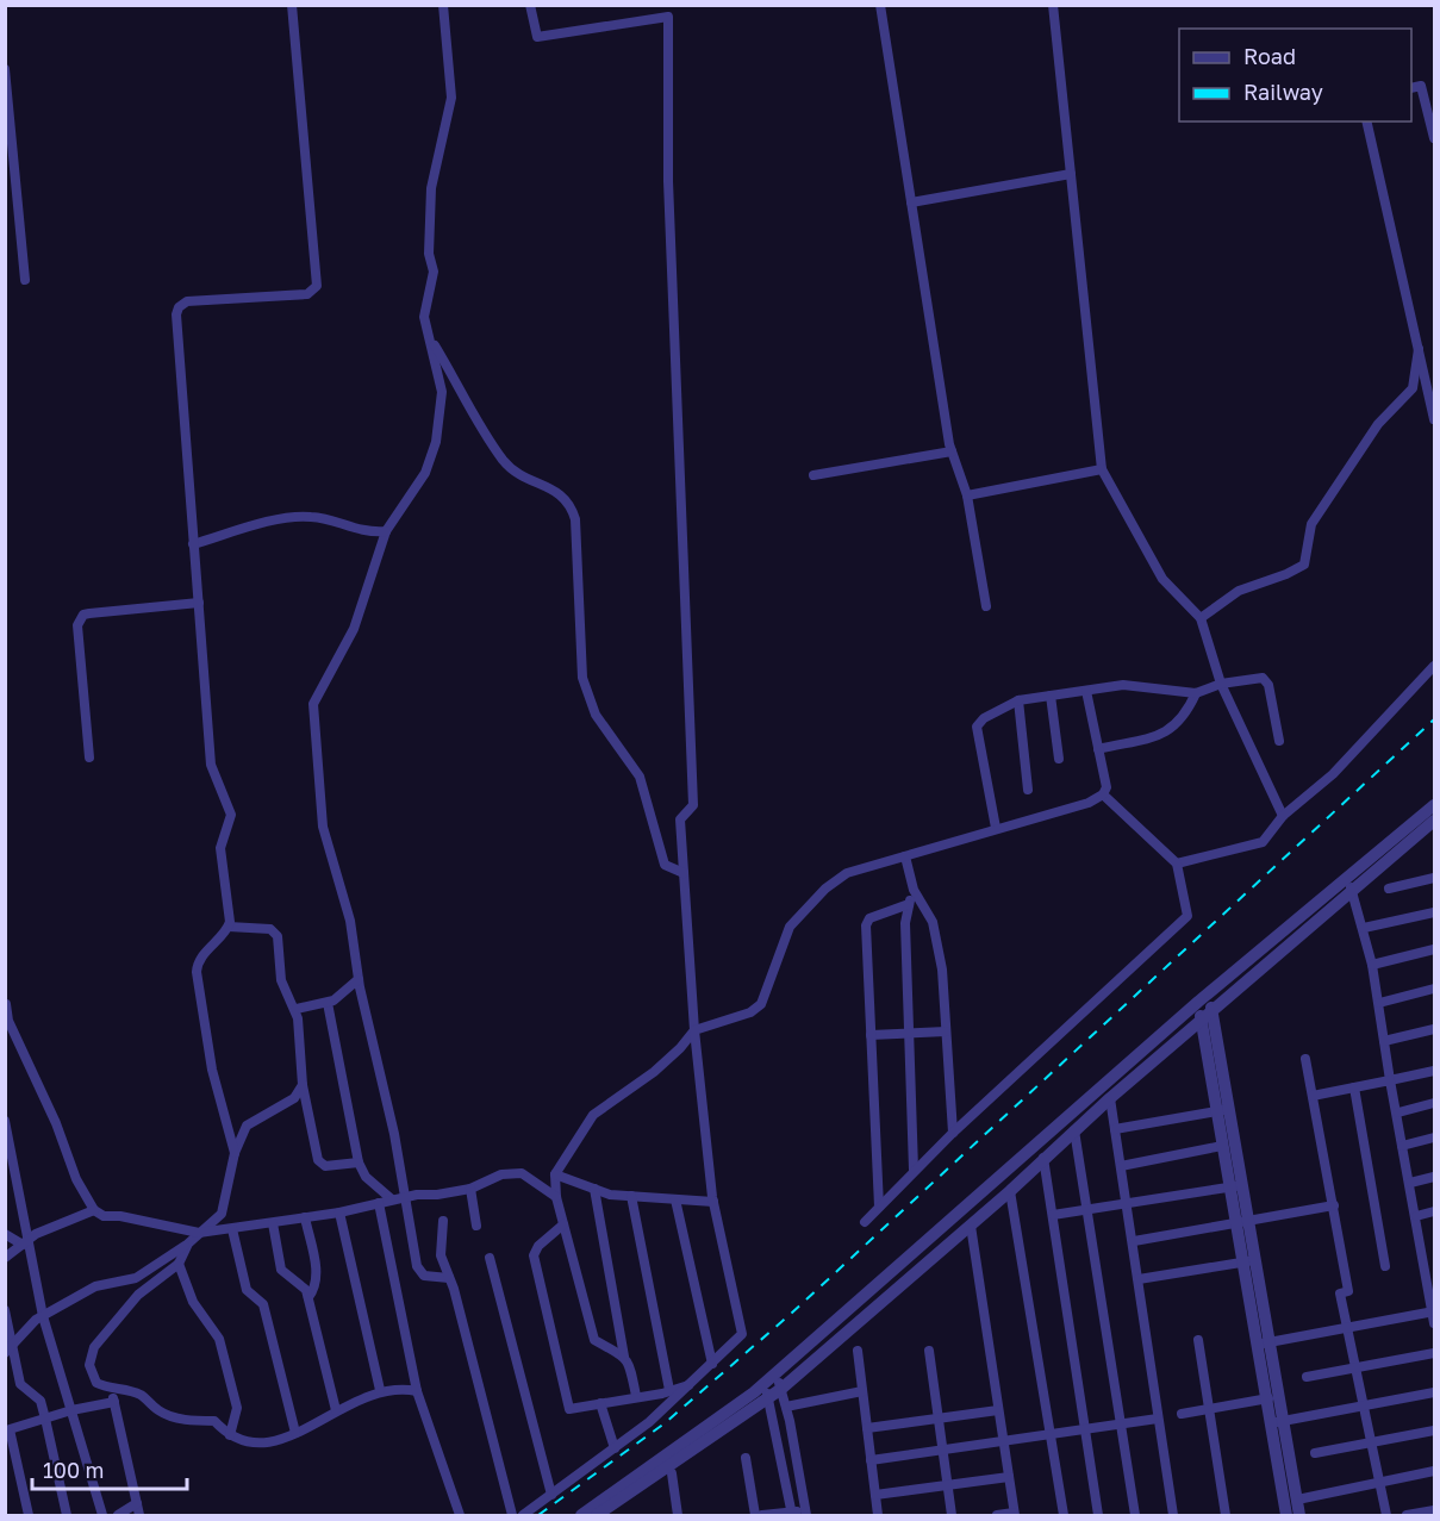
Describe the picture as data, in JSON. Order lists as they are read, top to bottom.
{
  "legend": ["Road", "Railway"],
  "scale_bar": "100 m"
}
